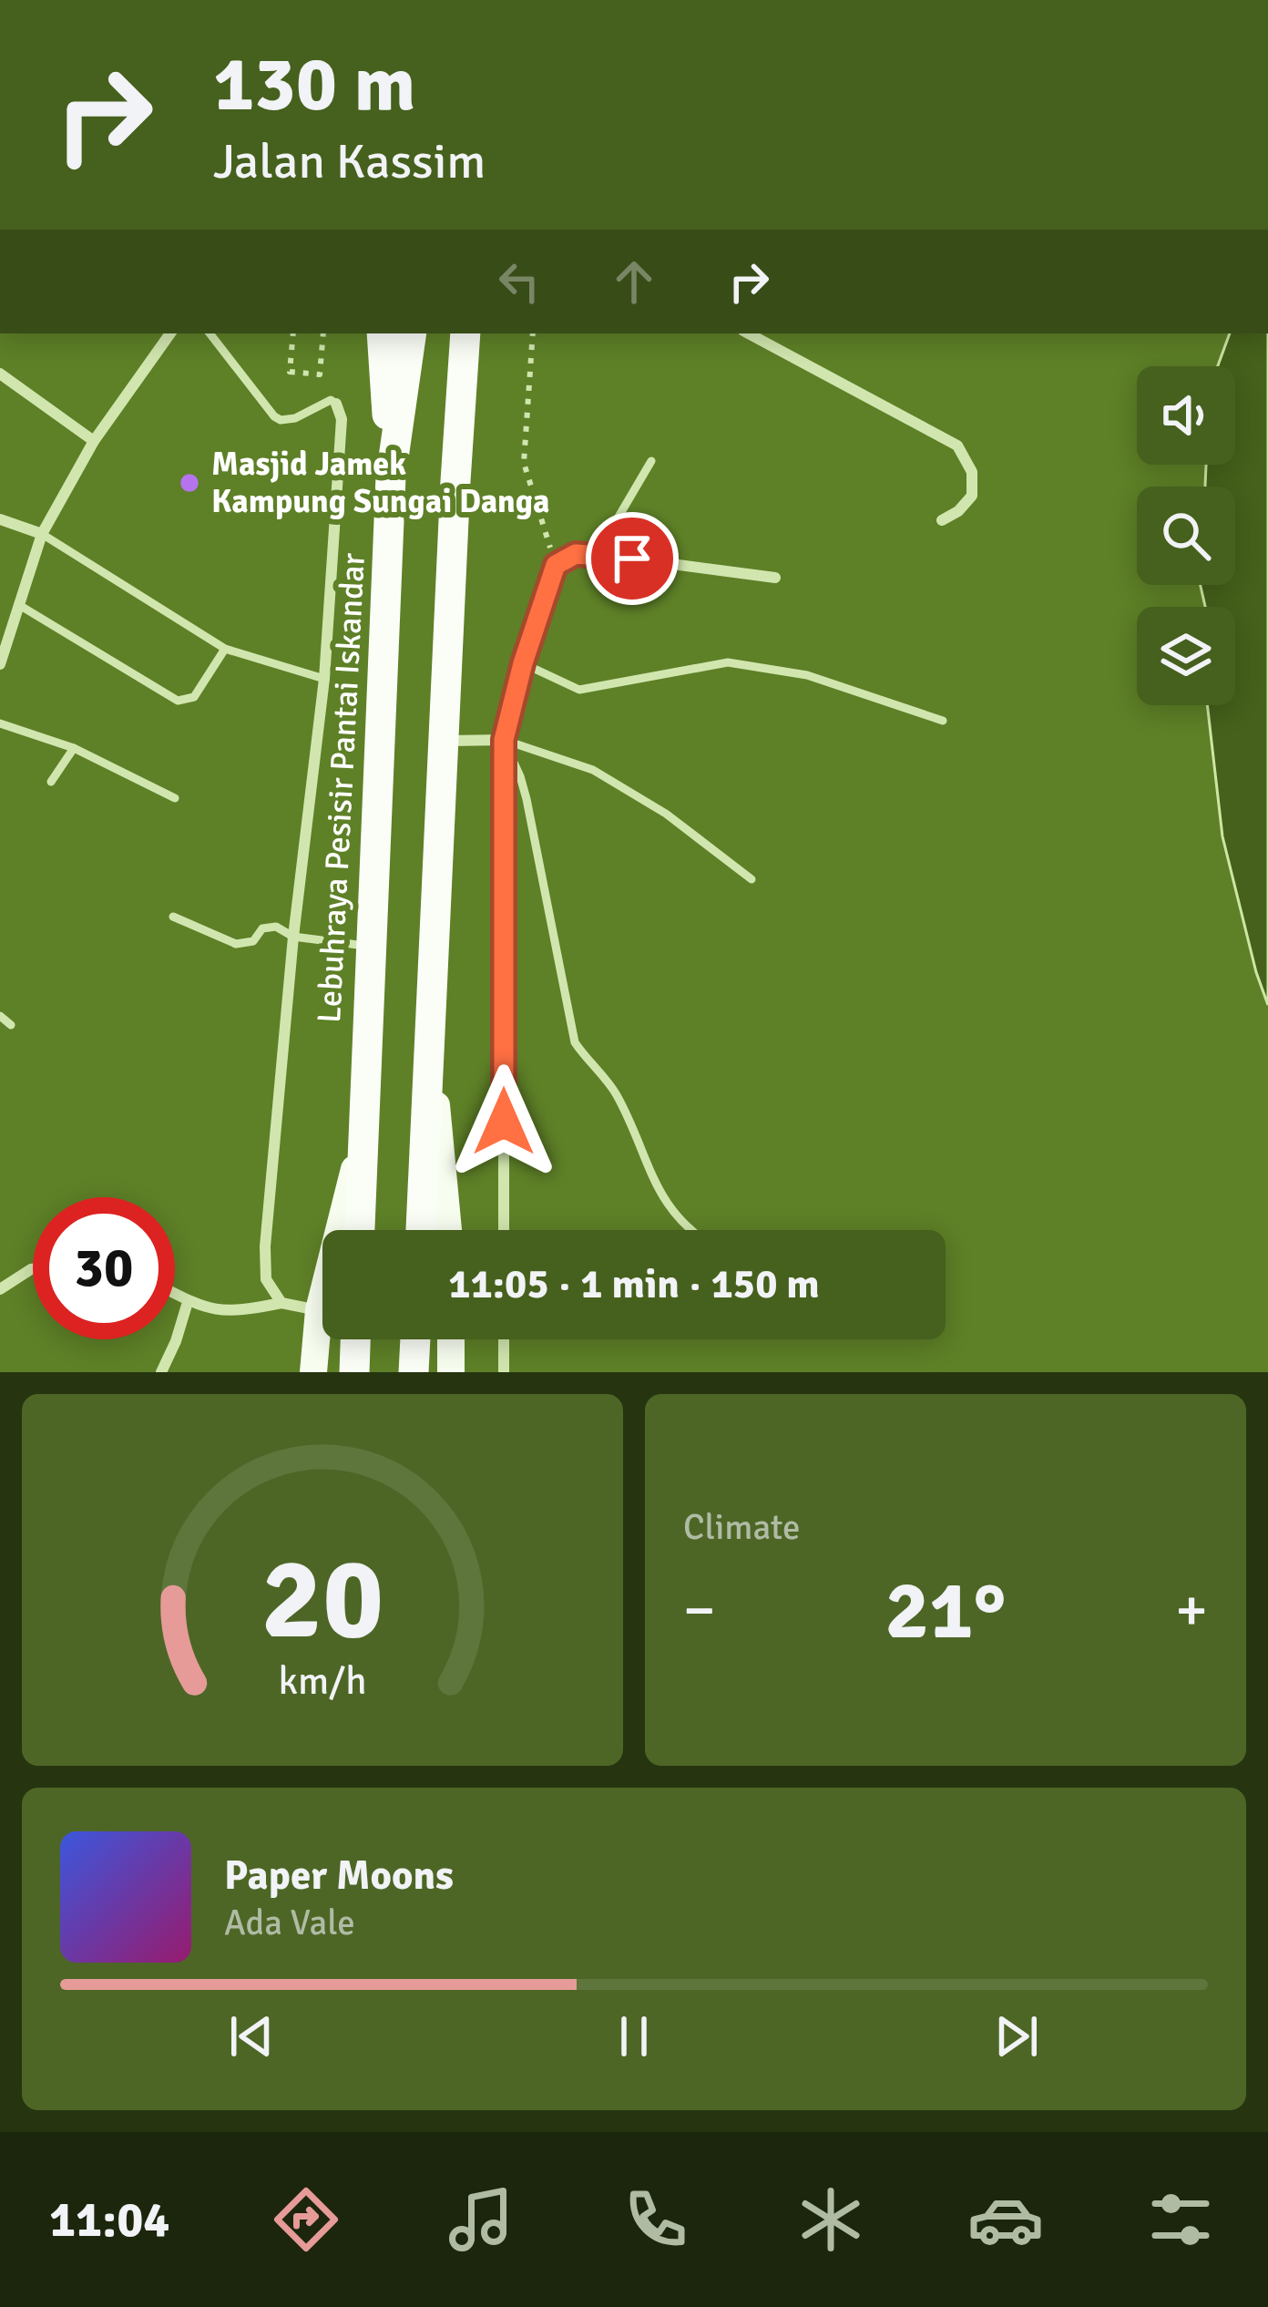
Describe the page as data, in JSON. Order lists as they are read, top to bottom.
{
  "streets": {
    "highway": ["Lebuhraya Pesisir Pantai Iskandar"]
  },
  "places": ["Masjid Jamek Kampung Sungai Danga"],
  "page": {
    "turn": ["130 m", "Jalan Kassim"],
    "limit": "30",
    "trip": "11:05 · 1 min · 150 m",
    "tile": "Climate",
    "heat": ["−", "21°", "+"],
    "song": ["Paper Moons", "Ada Vale"],
    "tabs": "11:04",
    "gauge": ["20", "km/h"]
  }
}
